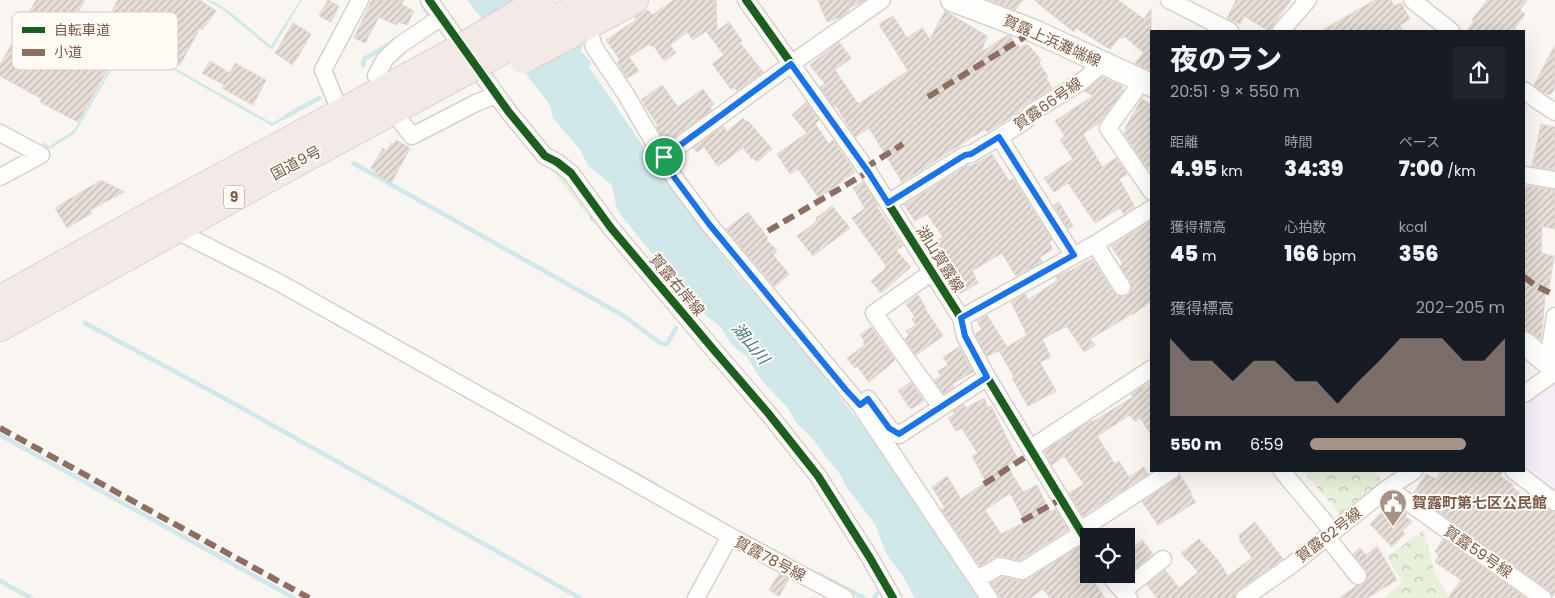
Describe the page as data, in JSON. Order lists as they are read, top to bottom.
{
  "streets": {
    "highway": ["国道9号", "9"],
    "street": [
      "賀露上浜灘端線",
      "賀露66号線",
      "湖山賀露線",
      "賀露右岸線",
      "賀露62号線",
      "賀露59号線",
      "賀露78号線"
    ]
  },
  "crossings": [
    ["賀露上浜灘端線", "賀露66号線"],
    ["賀露66号線", "湖山賀露線"],
    ["国道9号", "9"],
    ["国道9号", "賀露右岸線"],
    ["9", "賀露右岸線"],
    ["賀露62号線", "賀露59号線"]
  ],
  "water": ["湖山川"],
  "places": {
    "public building": ["賀露町第七区公民館"]
  },
  "legend": ["自転車道", "小道"],
  "page": {
    "heading": ["夜のラン", "20:51 · 9 × 550 m"],
    "stats": [
      ["距離", "4.95 km"],
      ["時間", "34:39"],
      ["ペース", "7:00 /km"],
      ["獲得標高", "45 m"],
      ["心拍数", "166 bpm"],
      ["kcal", "356"]
    ],
    "chart": ["獲得標高", "202–205 m"],
    "list": [
      {
        "name": "550 m",
        "note": "6:59"
      }
    ]
  }
}
